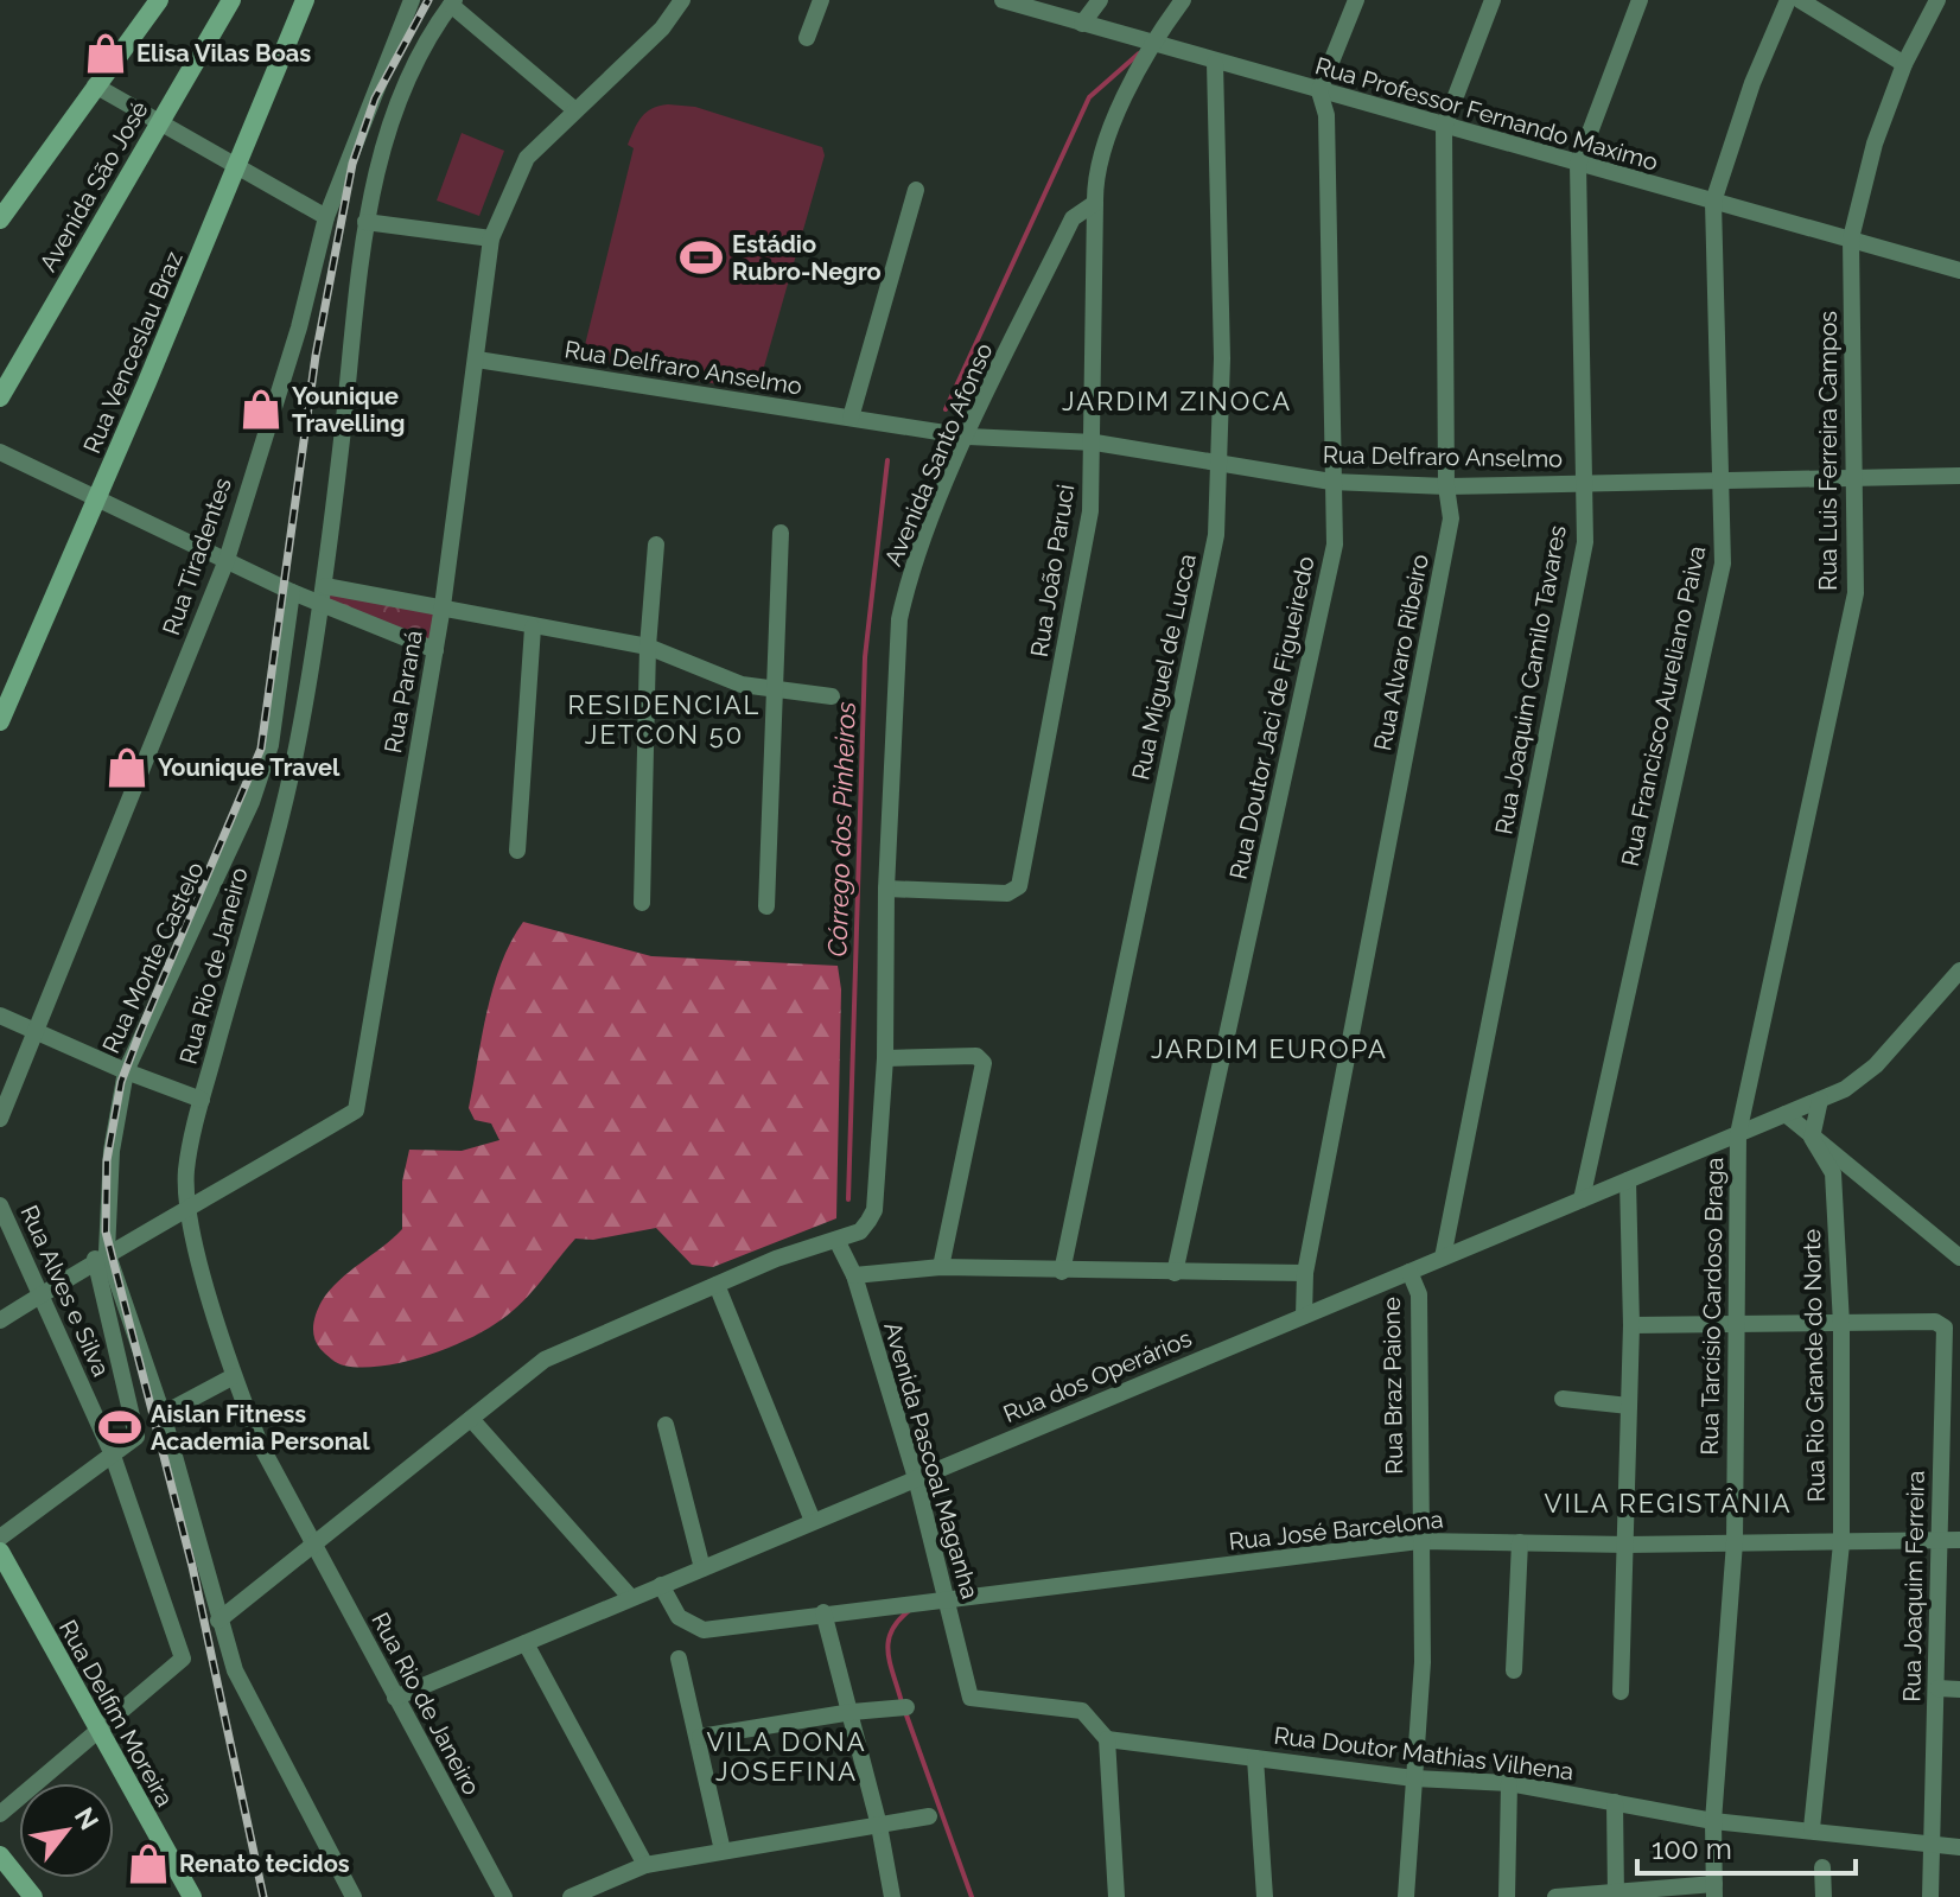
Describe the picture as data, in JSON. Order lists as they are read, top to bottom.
{
  "streets": {
    "main road": ["Avenida São José", "Rua Venceslau Braz", "Rua Delfim Moreira"],
    "street": [
      "Rua Professor Fernando Maximo",
      "Rua Delfraro Anselmo",
      "Rua Luis Ferreira Campos",
      "Avenida Santo Afonso",
      "Rua Tiradentes",
      "Rua João Paruci",
      "Rua Alvaro Ribeiro",
      "Rua Miguel de Lucca",
      "Rua Joaquim Camilo Tavares",
      "Rua Paraná",
      "Rua Francisco Aureliano Paiva",
      "Rua Doutor Jaci de Figueiredo",
      "Rua Monte Castelo",
      "Rua Rio de Janeiro",
      "Rua Alves e Silva",
      "Rua Tarcísio Cardoso Braga",
      "Rua Rio Grande do Norte",
      "Rua dos Operários",
      "Rua Braz Paione",
      "Avenida Pascoal Maganha",
      "Rua José Barcelona",
      "Rua Joaquim Ferreira",
      "Rua Doutor Mathias Vilhena"
    ]
  },
  "crossings": [
    ["Rua Professor Fernando Maximo", "Rua Luis Ferreira Campos"],
    ["Rua Professor Fernando Maximo", "Rua Alvaro Ribeiro"],
    ["Rua Professor Fernando Maximo", "Rua Miguel de Lucca"],
    ["Rua Professor Fernando Maximo", "Rua Joaquim Camilo Tavares"],
    ["Rua Professor Fernando Maximo", "Rua Francisco Aureliano Paiva"],
    ["Rua Professor Fernando Maximo", "Rua Doutor Jaci de Figueiredo"],
    ["Rua Delfraro Anselmo", "Rua Luis Ferreira Campos"],
    ["Rua Delfraro Anselmo", "Avenida Santo Afonso"],
    ["Rua Delfraro Anselmo", "Rua João Paruci"],
    ["Rua Delfraro Anselmo", "Rua Alvaro Ribeiro"],
    ["Rua Delfraro Anselmo", "Rua Miguel de Lucca"],
    ["Rua Delfraro Anselmo", "Rua Joaquim Camilo Tavares"],
    ["Rua Delfraro Anselmo", "Rua Paraná"],
    ["Rua Delfraro Anselmo", "Rua Francisco Aureliano Paiva"],
    ["Rua Delfraro Anselmo", "Rua Doutor Jaci de Figueiredo"],
    ["Rua Luis Ferreira Campos", "Rua Tarcísio Cardoso Braga"],
    ["Rua Luis Ferreira Campos", "Rua dos Operários"],
    ["Avenida Santo Afonso", "Rua João Paruci"],
    ["Avenida Santo Afonso", "Rua Monte Castelo"],
    ["Avenida Santo Afonso", "Rua Rio de Janeiro"],
    ["Avenida Santo Afonso", "Avenida Pascoal Maganha"],
    ["Rua Alvaro Ribeiro", "Rua dos Operários"],
    ["Rua Joaquim Camilo Tavares", "Rua dos Operários"],
    ["Rua Paraná", "Rua Monte Castelo"],
    ["Rua Paraná", "Rua Rio de Janeiro"],
    ["Rua Paraná", "Rua Alves e Silva"],
    ["Rua Francisco Aureliano Paiva", "Rua dos Operários"],
    ["Rua Rio de Janeiro", "Rua dos Operários"],
    ["Rua Alves e Silva", "Rua Delfim Moreira"],
    ["Rua Tarcísio Cardoso Braga", "Rua dos Operários"],
    ["Rua Tarcísio Cardoso Braga", "Rua José Barcelona"],
    ["Rua Tarcísio Cardoso Braga", "Rua Doutor Mathias Vilhena"],
    ["Rua Rio Grande do Norte", "Rua José Barcelona"],
    ["Rua Rio Grande do Norte", "Rua Joaquim Ferreira"],
    ["Rua Rio Grande do Norte", "Rua Doutor Mathias Vilhena"],
    ["Rua dos Operários", "Rua Braz Paione"],
    ["Rua dos Operários", "Avenida Pascoal Maganha"],
    ["Rua dos Operários", "Rua José Barcelona"],
    ["Rua Braz Paione", "Rua José Barcelona"],
    ["Rua Braz Paione", "Rua Doutor Mathias Vilhena"],
    ["Avenida Pascoal Maganha", "Rua José Barcelona"],
    ["Avenida Pascoal Maganha", "Rua Doutor Mathias Vilhena"],
    ["Rua José Barcelona", "Rua Joaquim Ferreira"],
    ["Rua Joaquim Ferreira", "Rua Doutor Mathias Vilhena"]
  ],
  "districts": [
    "JARDIM ZINOCA",
    "RESIDENCIAL JETCON 50",
    "JARDIM EUROPA",
    "VILA REGISTÂNIA",
    "VILA DONA JOSEFINA"
  ],
  "water": ["Córrego dos Pinheiros"],
  "places": {
    "shop": [
      "Elisa Vilas Boas",
      "Younique Travelling",
      "Younique Travel",
      "Renato tecidos"
    ],
    "sports": ["Estádio Rubro-Negro", "Aislan Fitness Academia Personal"]
  },
  "scale_bar": "100 m",
  "north": "top right"
}
